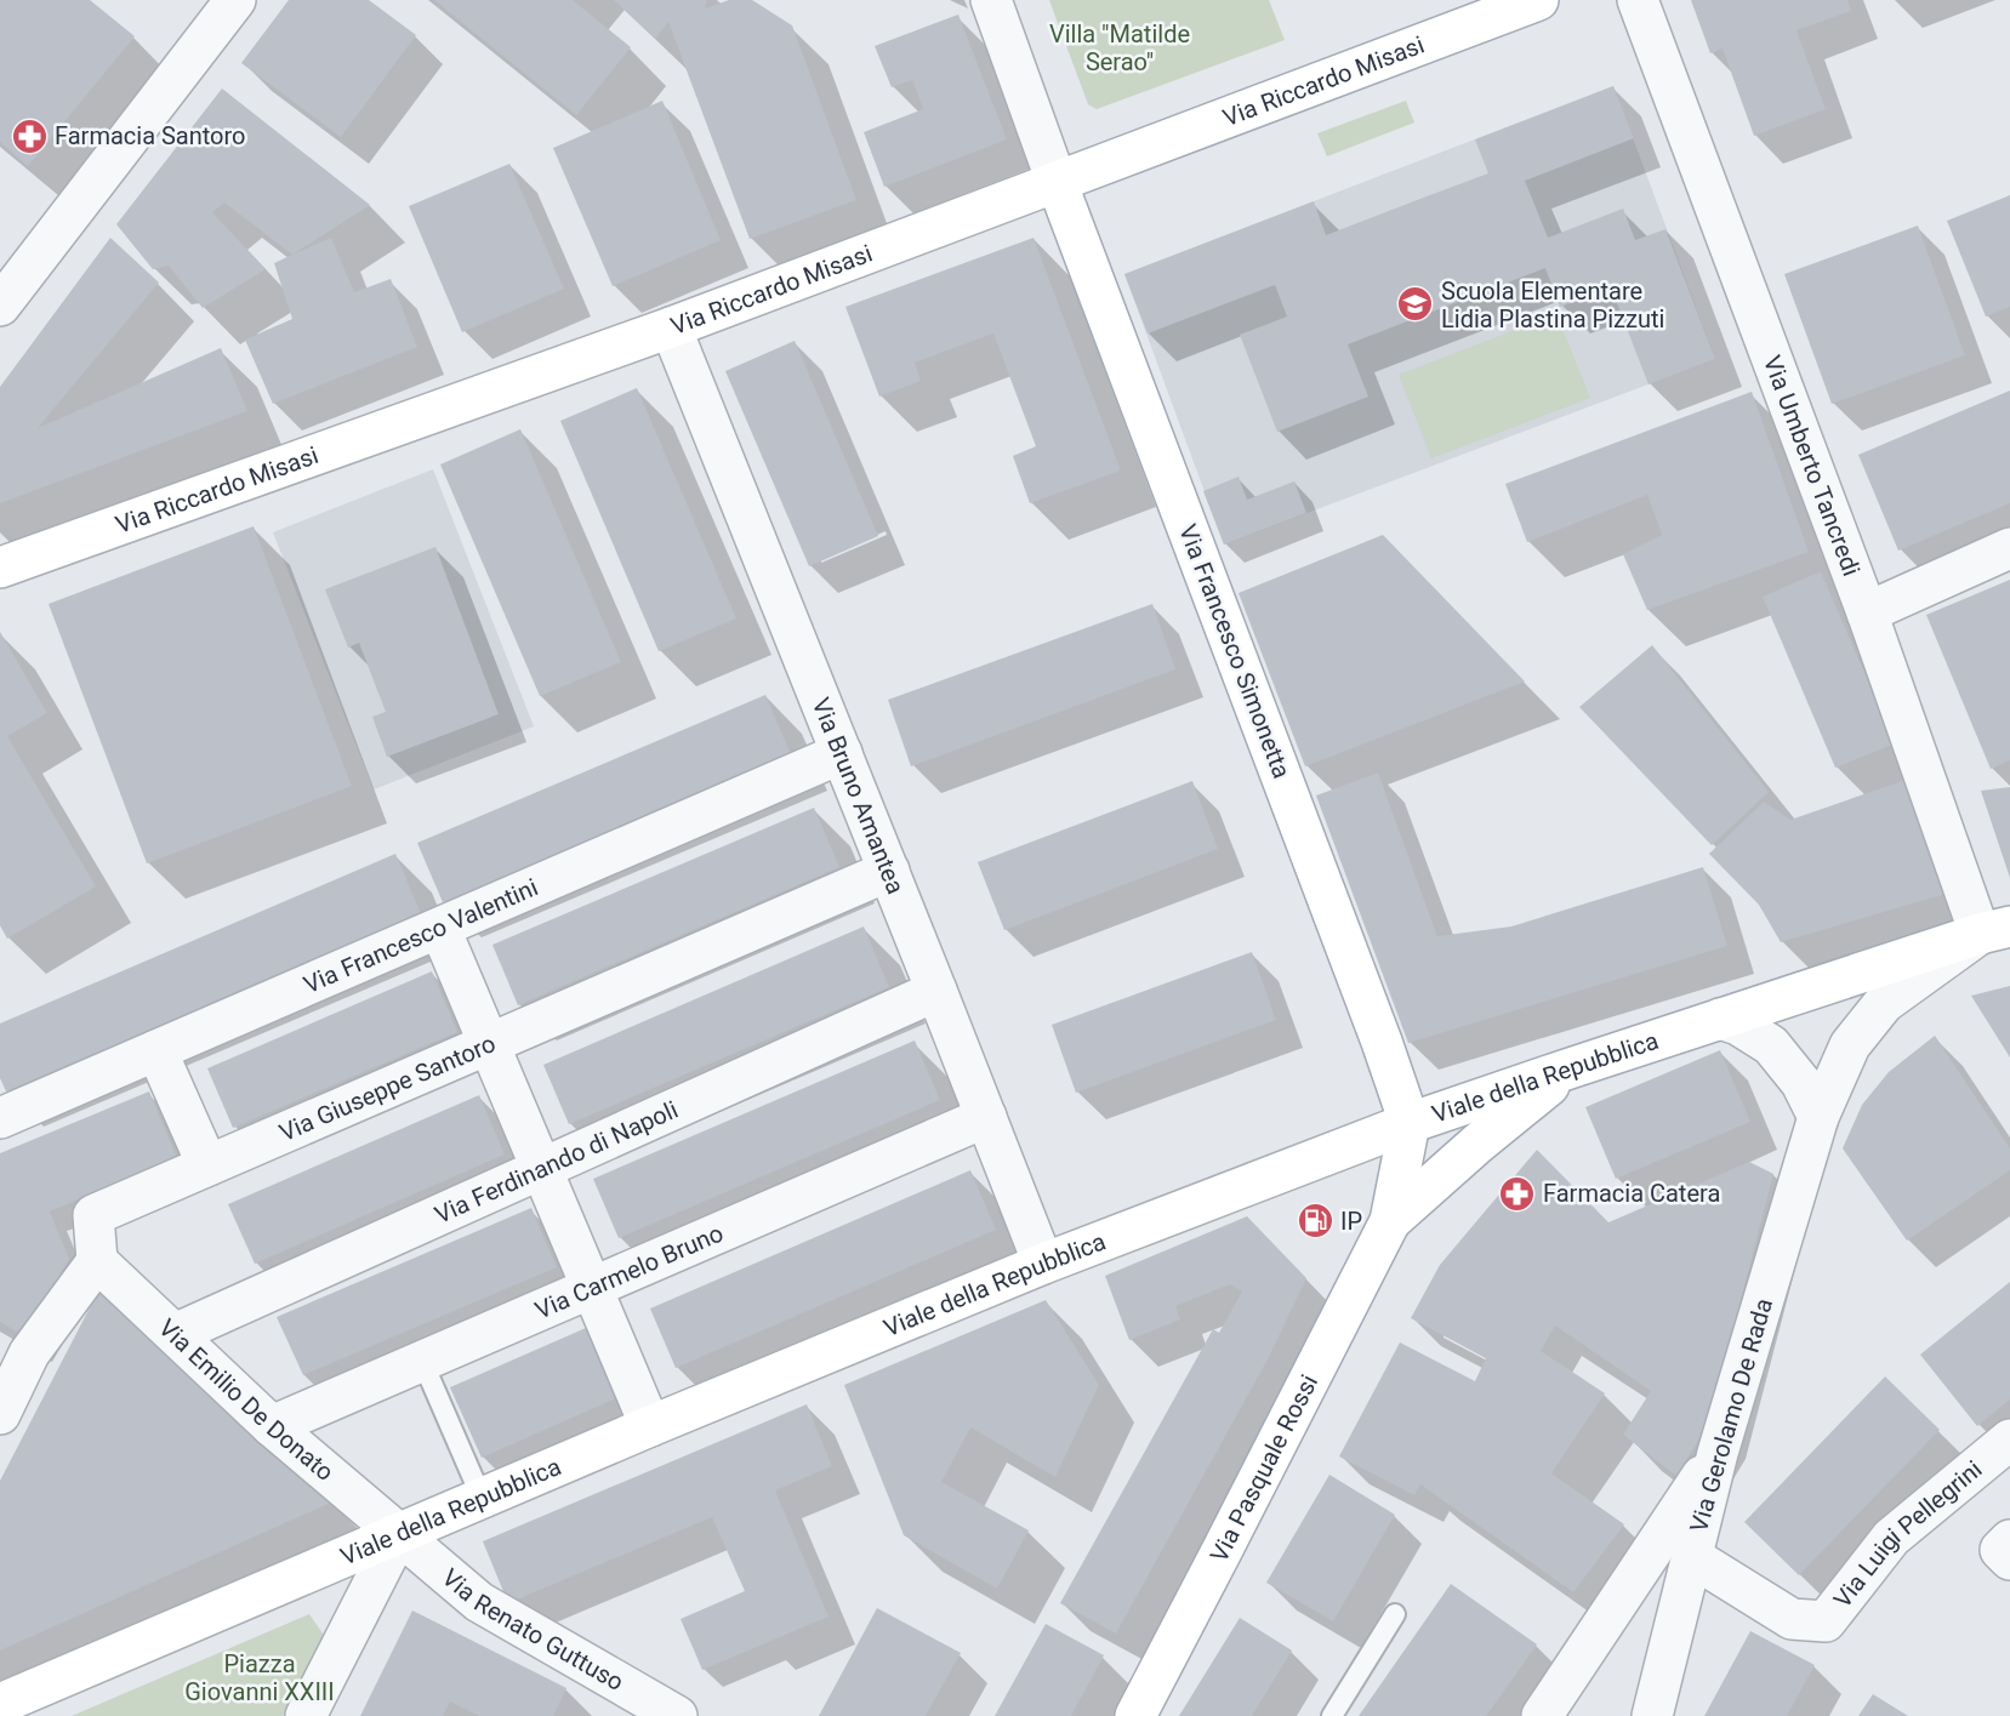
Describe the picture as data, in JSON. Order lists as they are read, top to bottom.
{
  "streets": {
    "main road": [
      "Via Riccardo Misasi",
      "Via Francesco Simonetta",
      "Viale della Repubblica",
      "Via Pasquale Rossi"
    ],
    "street": [
      "Via Umberto Tancredi",
      "Via Bruno Amantea",
      "Via Francesco Valentini",
      "Via Giuseppe Santoro",
      "Via Ferdinando di Napoli",
      "Via Carmelo Bruno",
      "Via Emilio De Donato",
      "Via Gerolamo De Rada",
      "Via Luigi Pellegrini",
      "Via Renato Guttuso"
    ]
  },
  "crossings": [
    ["Via Riccardo Misasi", "Via Francesco Simonetta"],
    ["Via Riccardo Misasi", "Via Bruno Amantea"],
    ["Via Umberto Tancredi", "Viale della Repubblica"],
    ["Via Umberto Tancredi", "Via Gerolamo De Rada"],
    ["Via Francesco Simonetta", "Viale della Repubblica"],
    ["Via Francesco Simonetta", "Via Pasquale Rossi"],
    ["Via Bruno Amantea", "Via Francesco Valentini"],
    ["Via Bruno Amantea", "Viale della Repubblica"],
    ["Via Bruno Amantea", "Via Giuseppe Santoro"],
    ["Via Bruno Amantea", "Via Ferdinando di Napoli"],
    ["Via Bruno Amantea", "Via Carmelo Bruno"],
    ["Viale della Repubblica", "Via Emilio De Donato"],
    ["Viale della Repubblica", "Via Gerolamo De Rada"],
    ["Viale della Repubblica", "Via Pasquale Rossi"],
    ["Viale della Repubblica", "Via Renato Guttuso"],
    ["Via Giuseppe Santoro", "Via Emilio De Donato"],
    ["Via Ferdinando di Napoli", "Via Emilio De Donato"],
    ["Via Carmelo Bruno", "Via Emilio De Donato"],
    ["Via Emilio De Donato", "Via Renato Guttuso"],
    ["Via Gerolamo De Rada", "Via Luigi Pellegrini"]
  ],
  "parks": ["Villa \"Matilde Serao\"", "Piazza Giovanni XXIII"],
  "places": {
    "pharmacy": ["Farmacia Santoro", "Farmacia Catera"],
    "school or university": ["Scuola Elementare Lidia Plastina Pizzuti"],
    "fuel station": ["IP"]
  }
}
